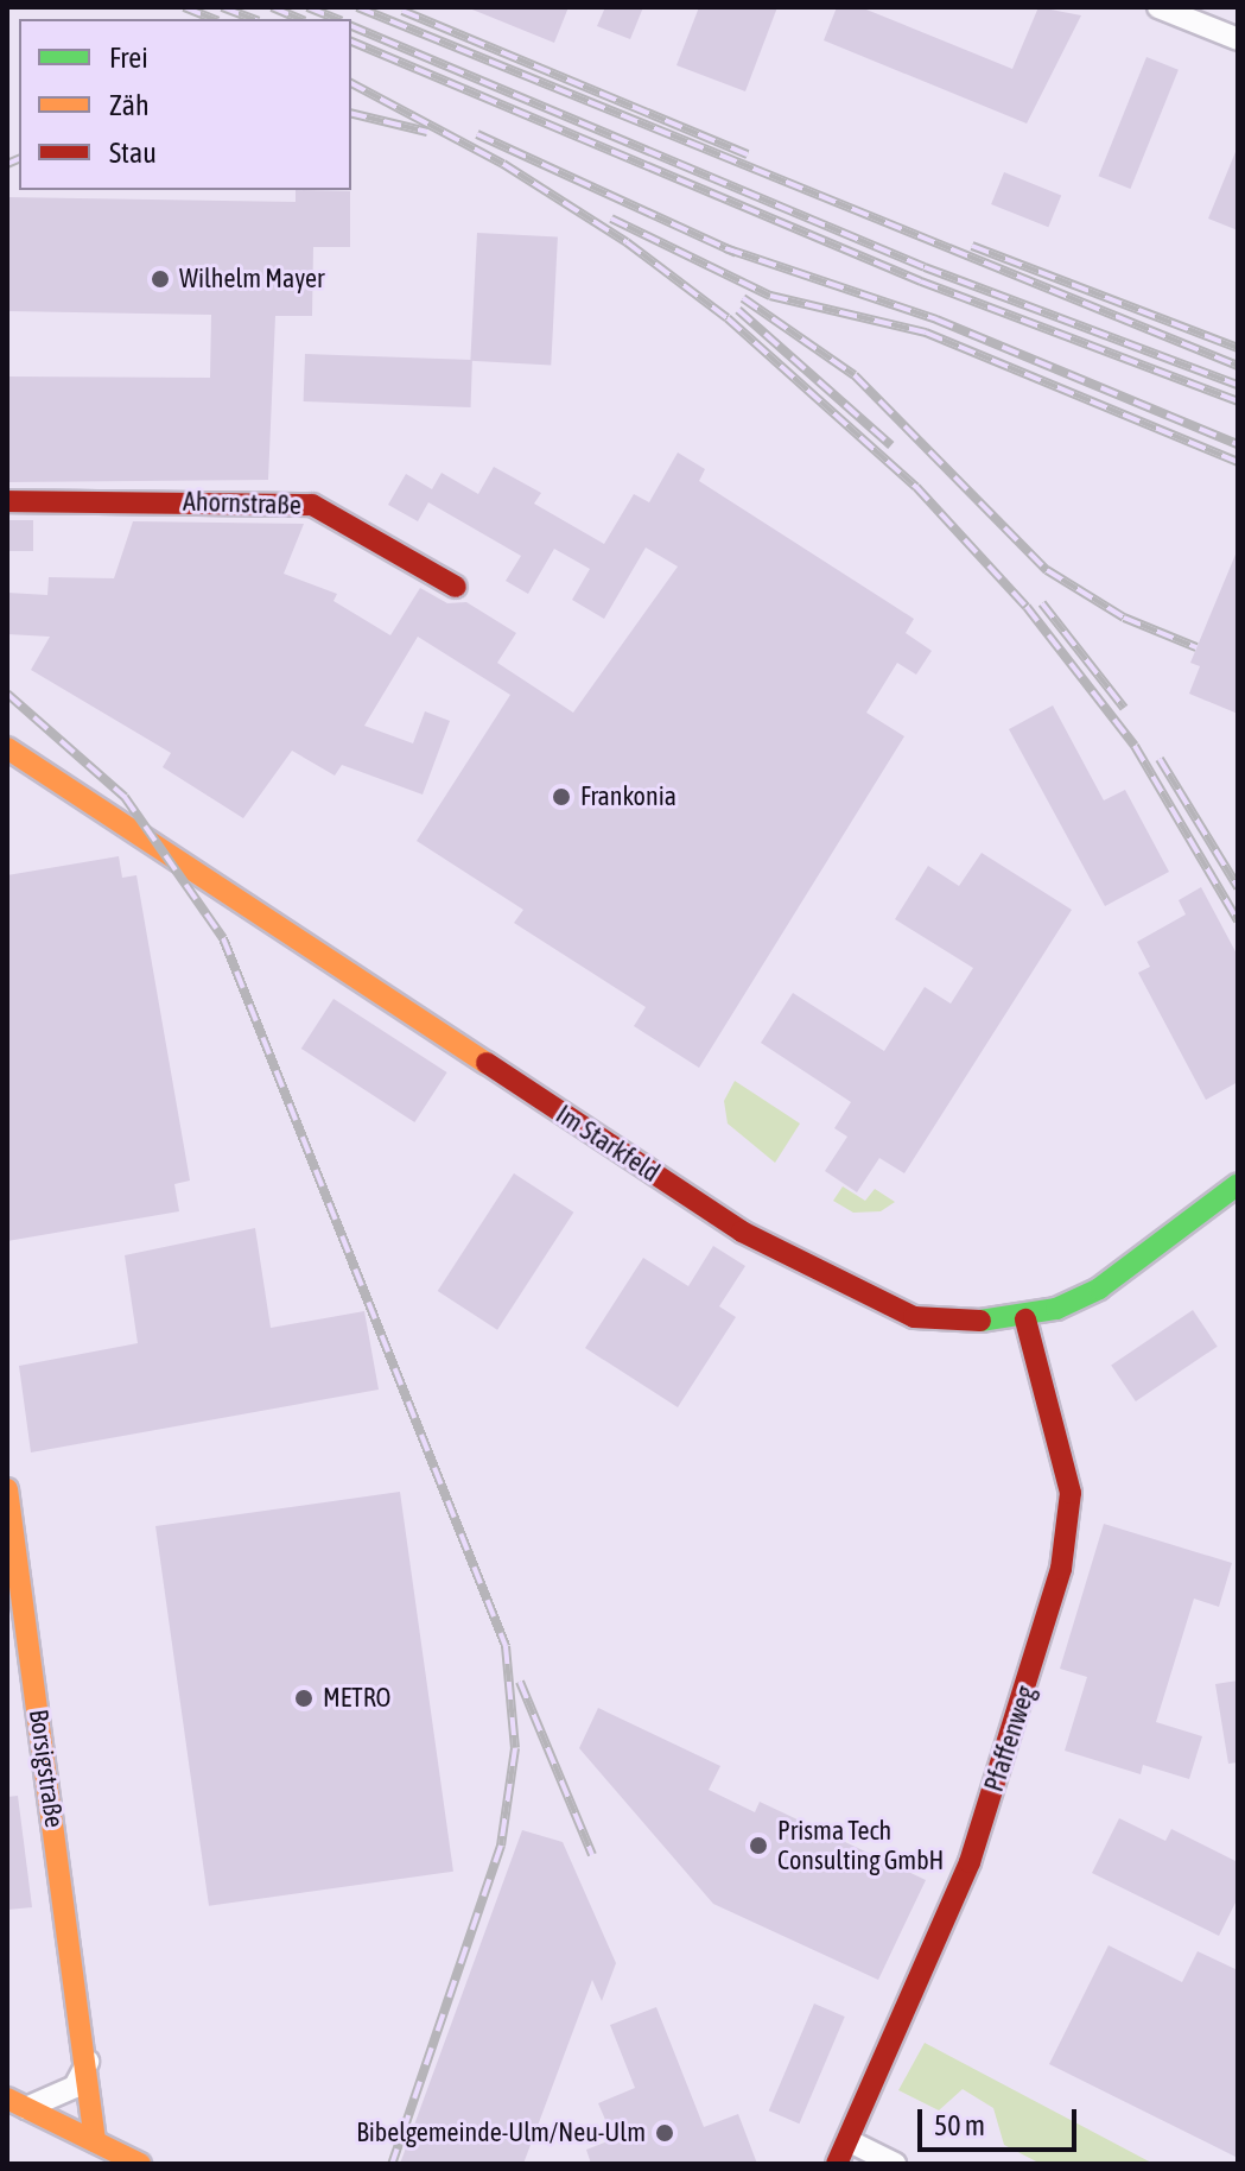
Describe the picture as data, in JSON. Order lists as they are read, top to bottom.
{
  "streets": {
    "street": [
      "Ahornstraße",
      "Im Starkfeld",
      "Pfaffenweg",
      "Borsigstraße"
    ]
  },
  "crossings": [
    ["Im Starkfeld", "Pfaffenweg"]
  ],
  "places": [
    "Wilhelm Mayer",
    "Frankonia",
    "METRO",
    "Prisma Tech Consulting GmbH",
    "Bibelgemeinde-Ulm/Neu-Ulm"
  ],
  "legend": ["Frei", "Zäh", "Stau"],
  "scale_bar": "50 m"
}
